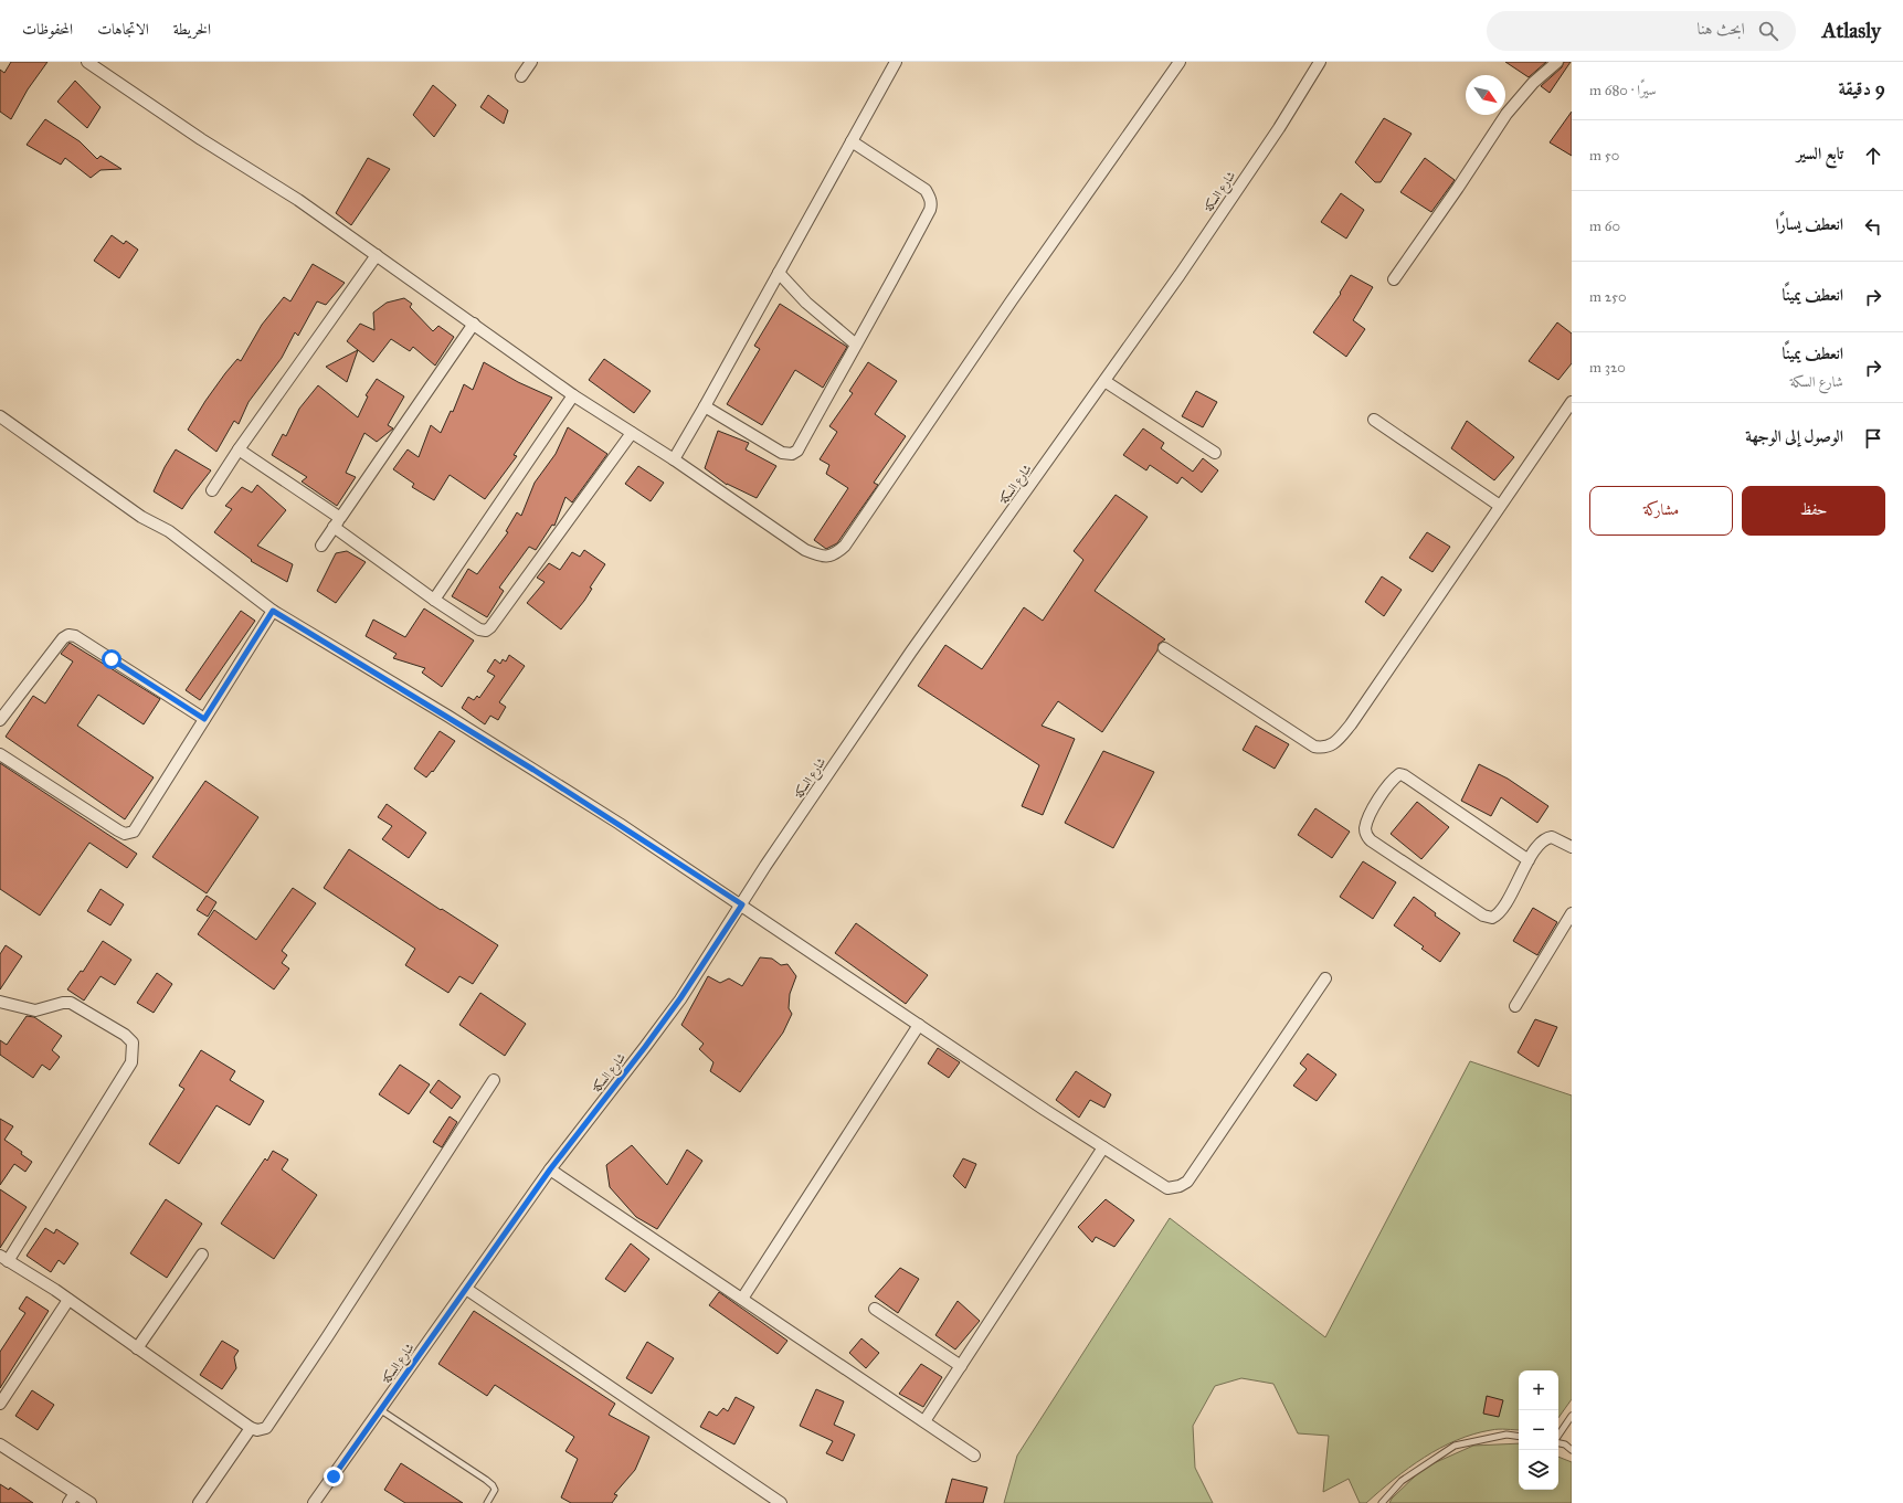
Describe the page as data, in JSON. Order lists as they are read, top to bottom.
{
  "streets": {
    "street": ["شارع السكة"]
  },
  "north": "bottom right",
  "page": {
    "header": "Atlasly",
    "search": "ابحث هنا",
    "nav": ["الخريطة", "الاتجاهات", "المحفوظات"],
    "heading": ["9 دقيقة", "سيرًا · 680 m"],
    "list": [
      ["تابع السير", "50 m"],
      ["انعطف يسارًا", "60 m"],
      ["انعطف يمينًا", "250 m"],
      ["انعطف يمينًا", "شارع السكة", "320 m"],
      "الوصول إلى الوجهة"
    ],
    "buttons": ["حفظ", "مشاركة"],
    "map_buttons": ["+", "−"]
  }
}
